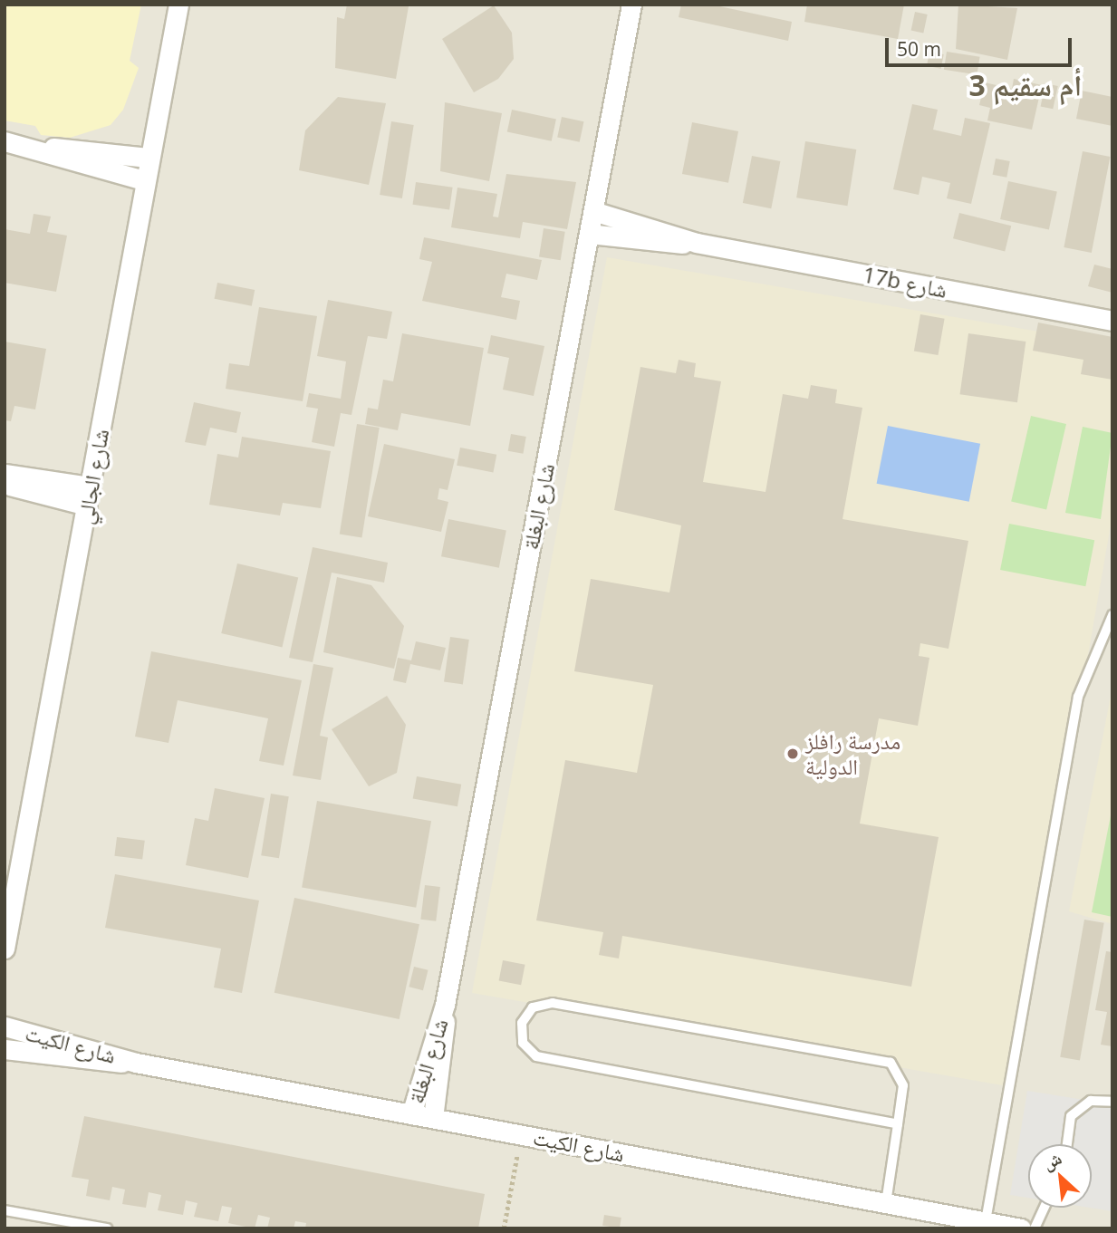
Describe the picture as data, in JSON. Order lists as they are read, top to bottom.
{
  "streets": {
    "street": [
      "17b شارع",
      "شارع الجالي",
      "شارع البغلة",
      "شارع الكيت"
    ]
  },
  "crossings": [
    ["17b شارع", "شارع البغلة"],
    ["شارع البغلة", "شارع الكيت"]
  ],
  "districts": ["أم سقيم 3"],
  "places": ["مدرسة رافلز الدولية"],
  "scale_bar": "50 m",
  "north": "top left"
}
